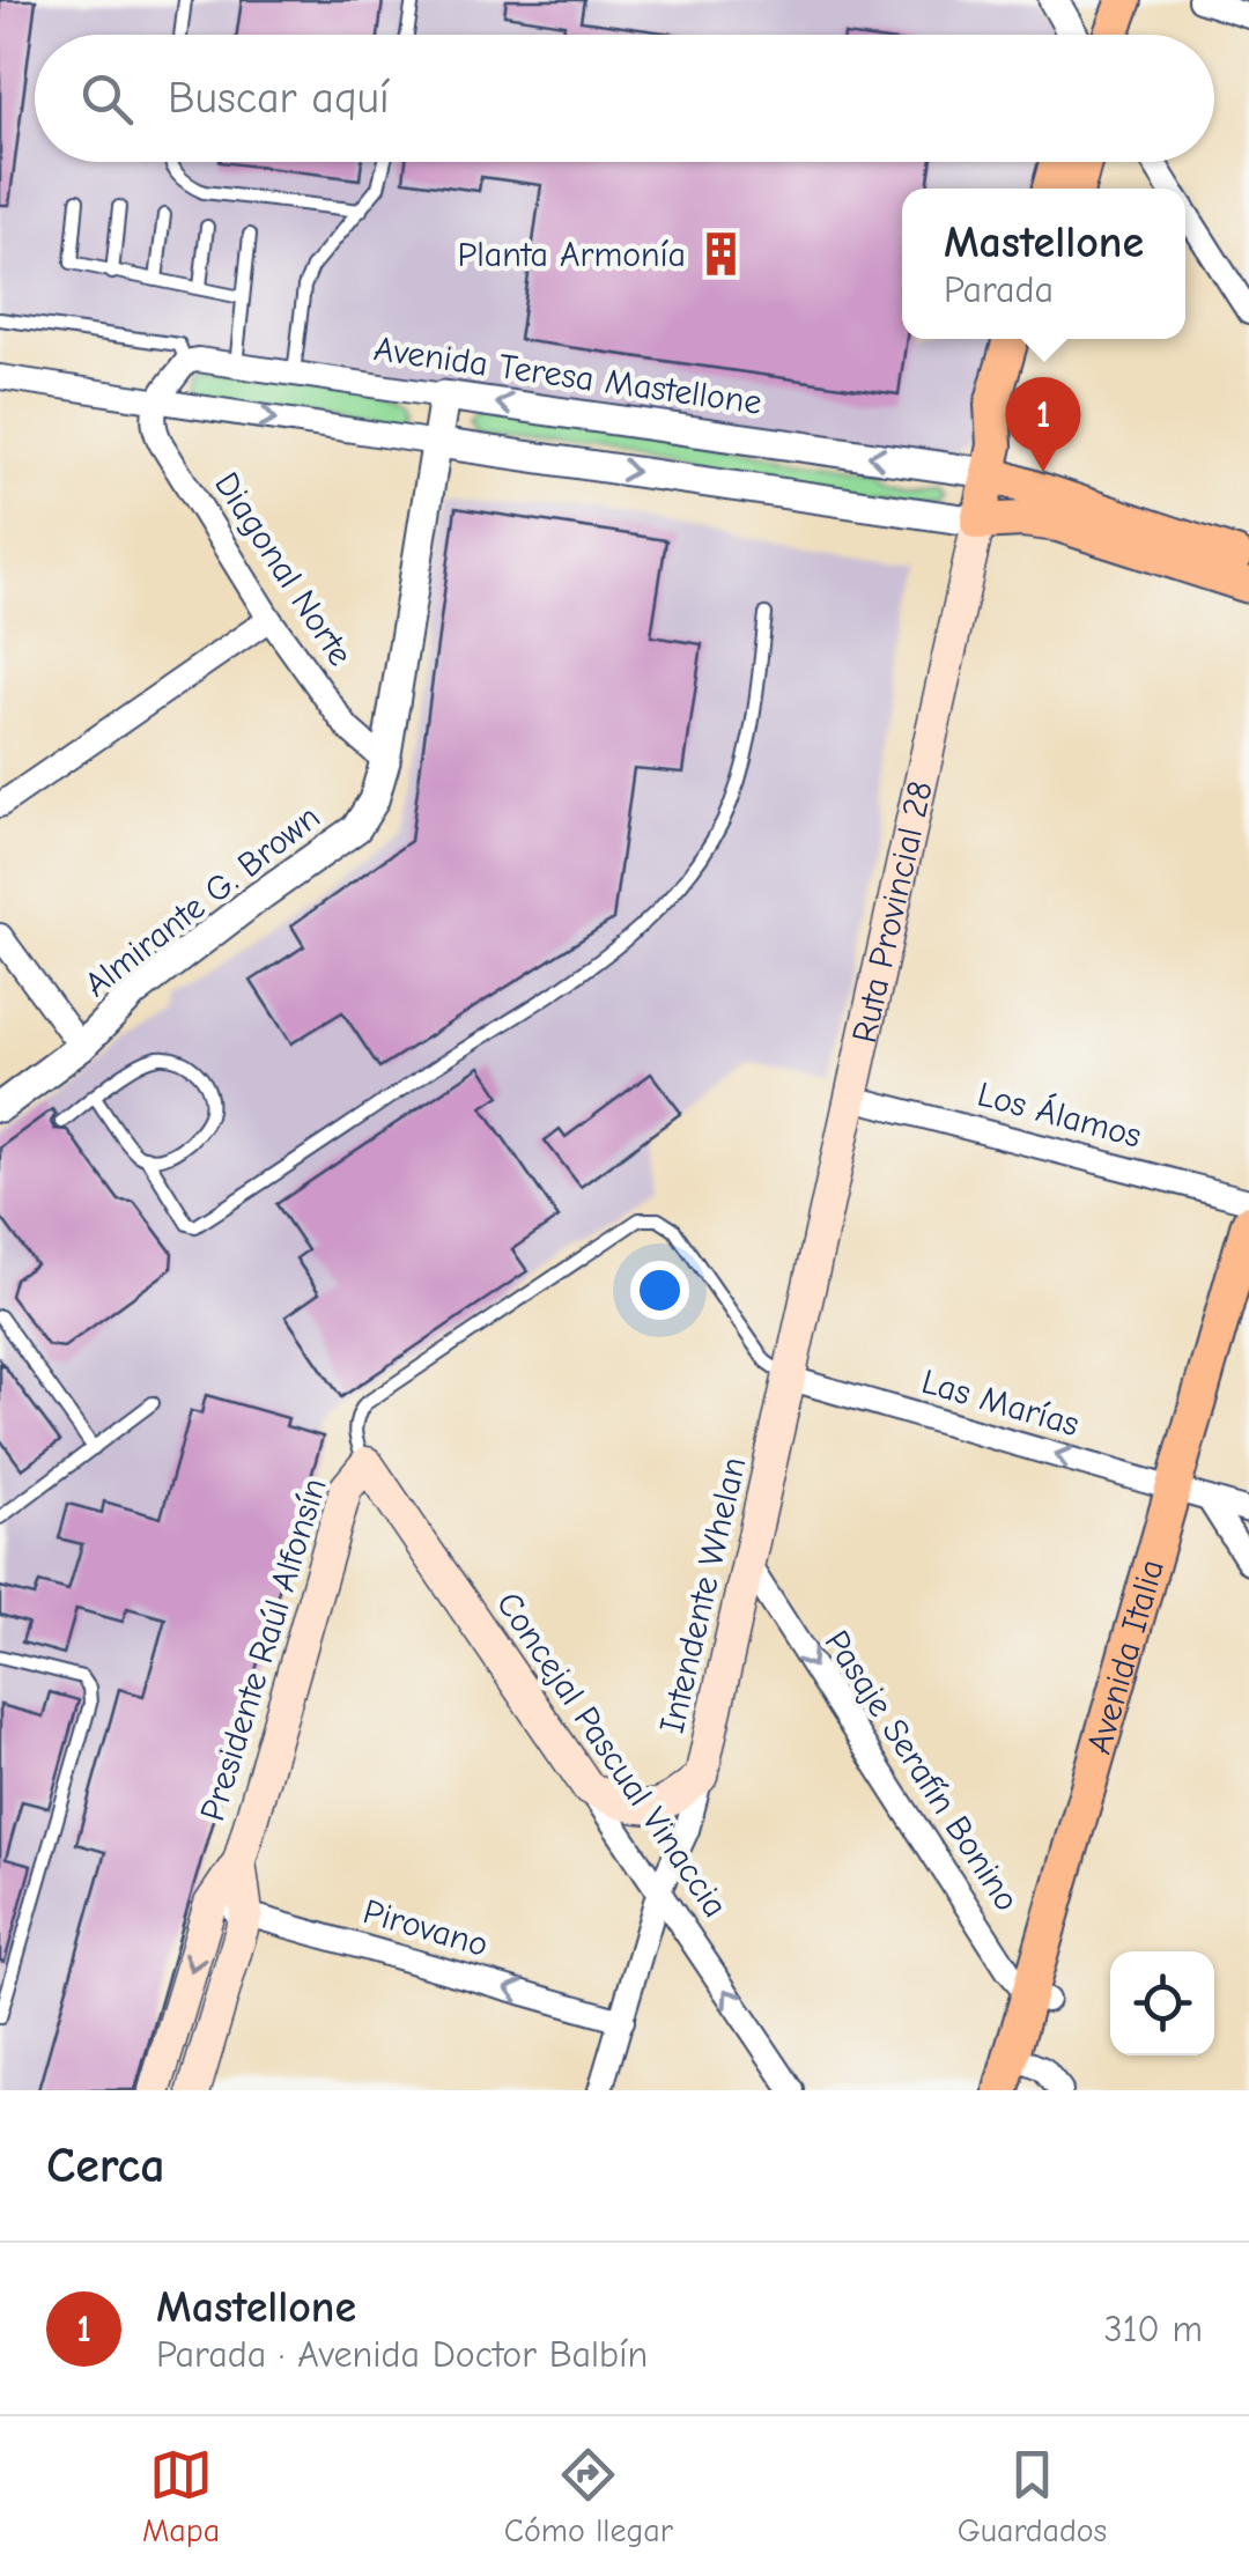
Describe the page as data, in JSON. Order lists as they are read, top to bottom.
{
  "streets": {
    "main road": [
      "Ruta Provincial 28",
      "Intendente Whelan",
      "Presidente Raúl Alfonsín",
      "Avenida Italia",
      "Concejal Pascual Vinaccia"
    ],
    "street": [
      "Avenida Teresa Mastellone",
      "Diagonal Norte",
      "Almirante G. Brown",
      "Los Álamos",
      "Las Marías",
      "Pasaje Serafín Bonino",
      "Pirovano"
    ]
  },
  "crossings": [
    ["Avenida Teresa Mastellone", "Almirante G. Brown"],
    ["Avenida Teresa Mastellone", "Ruta Provincial 28"],
    ["Diagonal Norte", "Almirante G. Brown"],
    ["Ruta Provincial 28", "Los Álamos"],
    ["Ruta Provincial 28", "Las Marías"],
    ["Ruta Provincial 28", "Intendente Whelan"],
    ["Las Marías", "Intendente Whelan"],
    ["Las Marías", "Avenida Italia"],
    ["Intendente Whelan", "Concejal Pascual Vinaccia"],
    ["Intendente Whelan", "Pasaje Serafín Bonino"],
    ["Intendente Whelan", "Pirovano"],
    ["Presidente Raúl Alfonsín", "Concejal Pascual Vinaccia"],
    ["Presidente Raúl Alfonsín", "Pirovano"],
    ["Avenida Italia", "Pasaje Serafín Bonino"]
  ],
  "one_way": ["Las Marías", "Pasaje Serafín Bonino", "Pirovano"],
  "places": {
    "building": ["Planta Armonía"]
  },
  "page": {
    "search": "Buscar aquí",
    "popup": ["Mastellone", "Parada"],
    "pins": "1",
    "heading": "Cerca",
    "list": [
      {
        "mark": "1",
        "name": "Mastellone",
        "note": "Parada · Avenida Doctor Balbín",
        "value": "310 m"
      }
    ],
    "nav": ["Mapa", "Cómo llegar", "Guardados"]
  }
}
